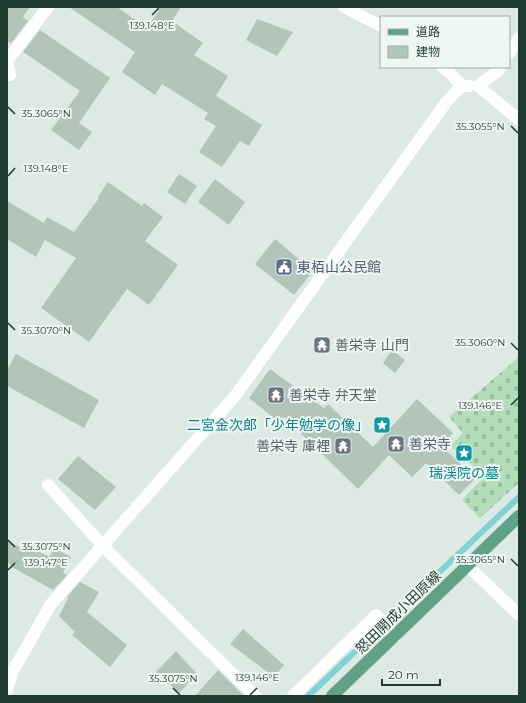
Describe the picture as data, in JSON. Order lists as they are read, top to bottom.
{
  "streets": {
    "main road": ["怒田開成小田原線"]
  },
  "places": {
    "public building": ["東栢山公民館"],
    "temple": [
      "善栄寺 山門",
      "善栄寺 弁天堂",
      "善栄寺",
      "善栄寺 庫裡"
    ],
    "place": ["二宮金次郎「少年勉学の像」", "瑞渓院の墓"]
  },
  "legend": ["道路", "建物"],
  "scale_bar": "20 m",
  "coordinates": [
    "139.148°E",
    "35.3065°N",
    "35.3055°N",
    "35.3070°N",
    "35.3060°N",
    "139.146°E",
    "35.3075°N",
    "139.147°E"
  ]
}
